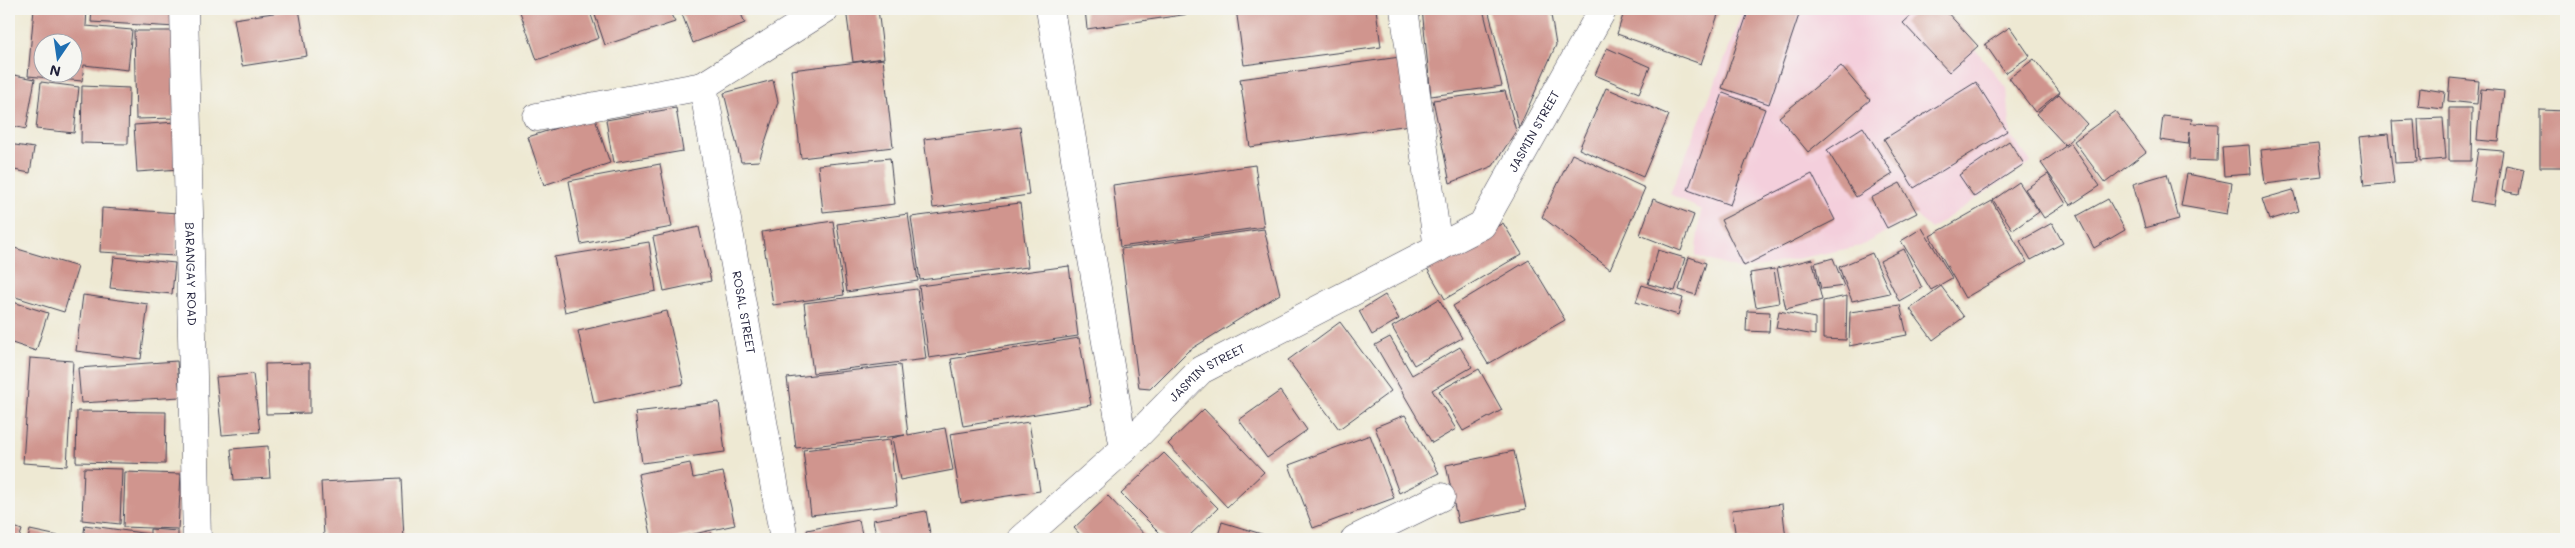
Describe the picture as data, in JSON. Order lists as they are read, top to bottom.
{
  "streets": {
    "street": ["JASMIN STREET", "BARANGAY ROAD", "ROSAL STREET"]
  },
  "north": "bottom"
}
